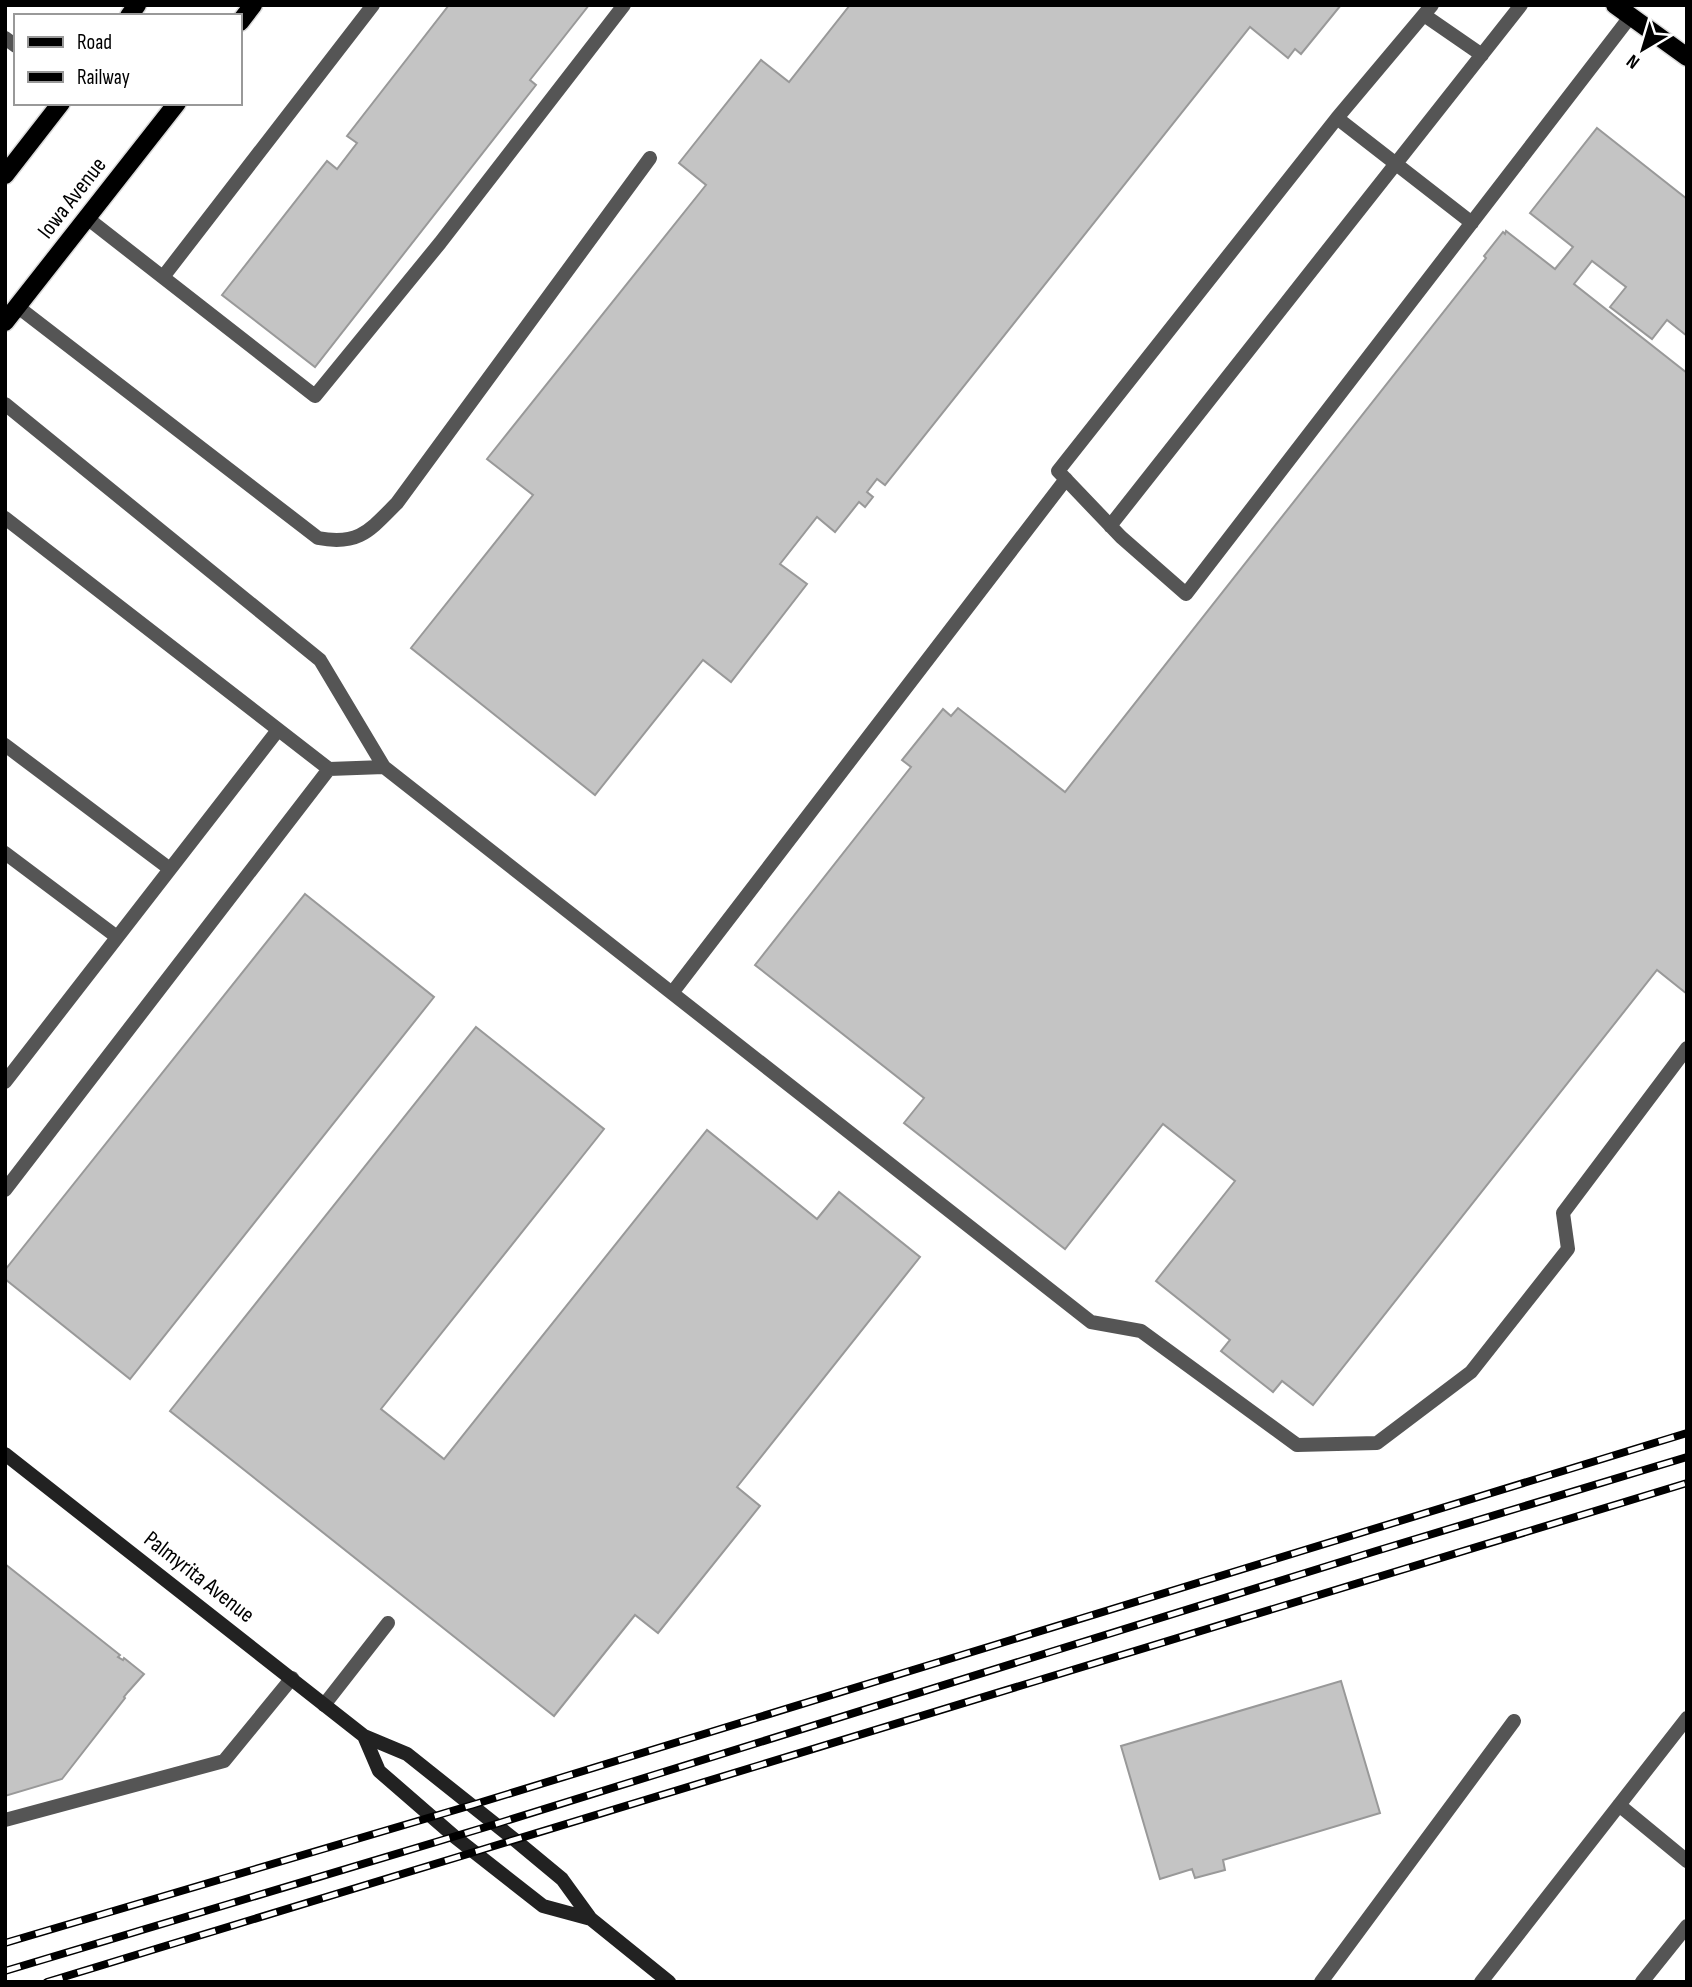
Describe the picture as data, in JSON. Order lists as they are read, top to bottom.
{
  "streets": {
    "main road": ["Iowa Avenue"],
    "street": ["Palmyrita Avenue"]
  },
  "legend": ["Road", "Railway"],
  "north": "bottom left"
}
